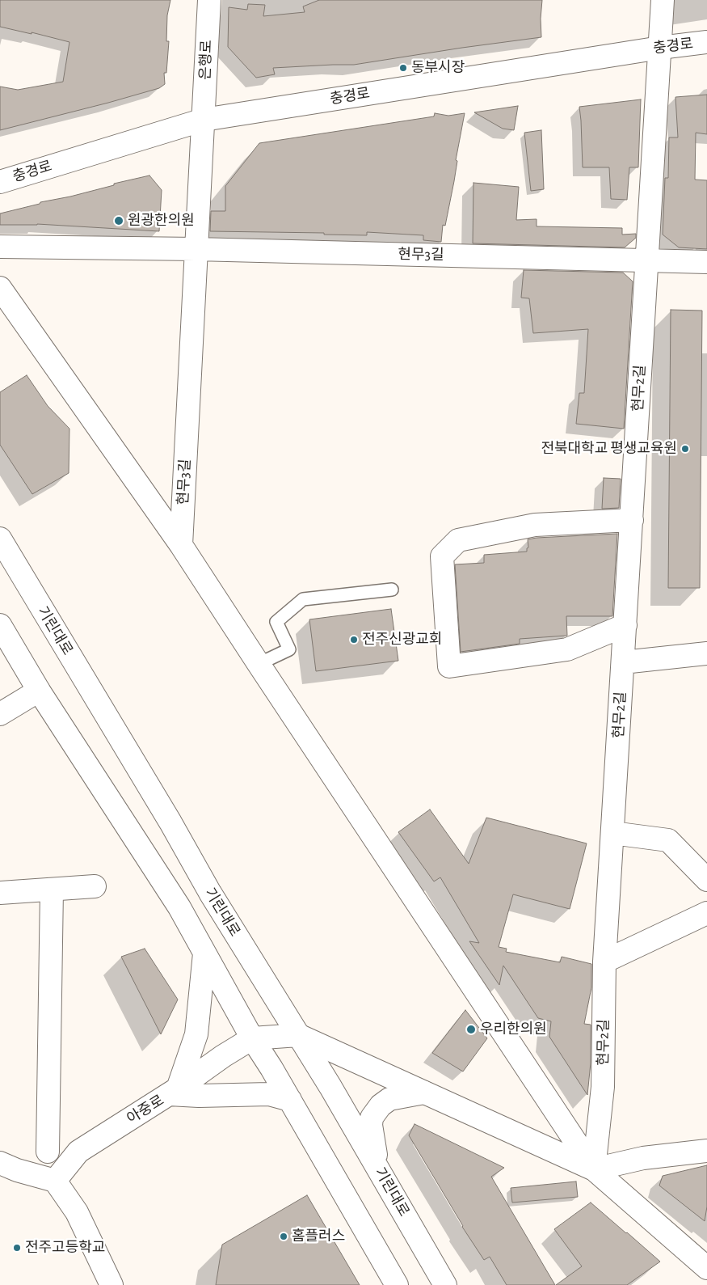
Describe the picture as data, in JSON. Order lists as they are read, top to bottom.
{
  "streets": {
    "street": [
      "충경로",
      "은행로",
      "현무3길",
      "현무2길",
      "기린대로",
      "아중로"
    ]
  },
  "crossings": [
    ["충경로", "은행로"],
    ["충경로", "현무3길"],
    ["충경로", "현무2길"],
    ["은행로", "현무3길"],
    ["현무3길", "현무2길"],
    ["기린대로", "아중로"]
  ],
  "places": [
    "동부시장",
    "원광한의원",
    "전북대학교 평생교육원",
    "전주신광교회",
    "우리한의원",
    "홈플러스",
    "전주고등학교"
  ]
}
